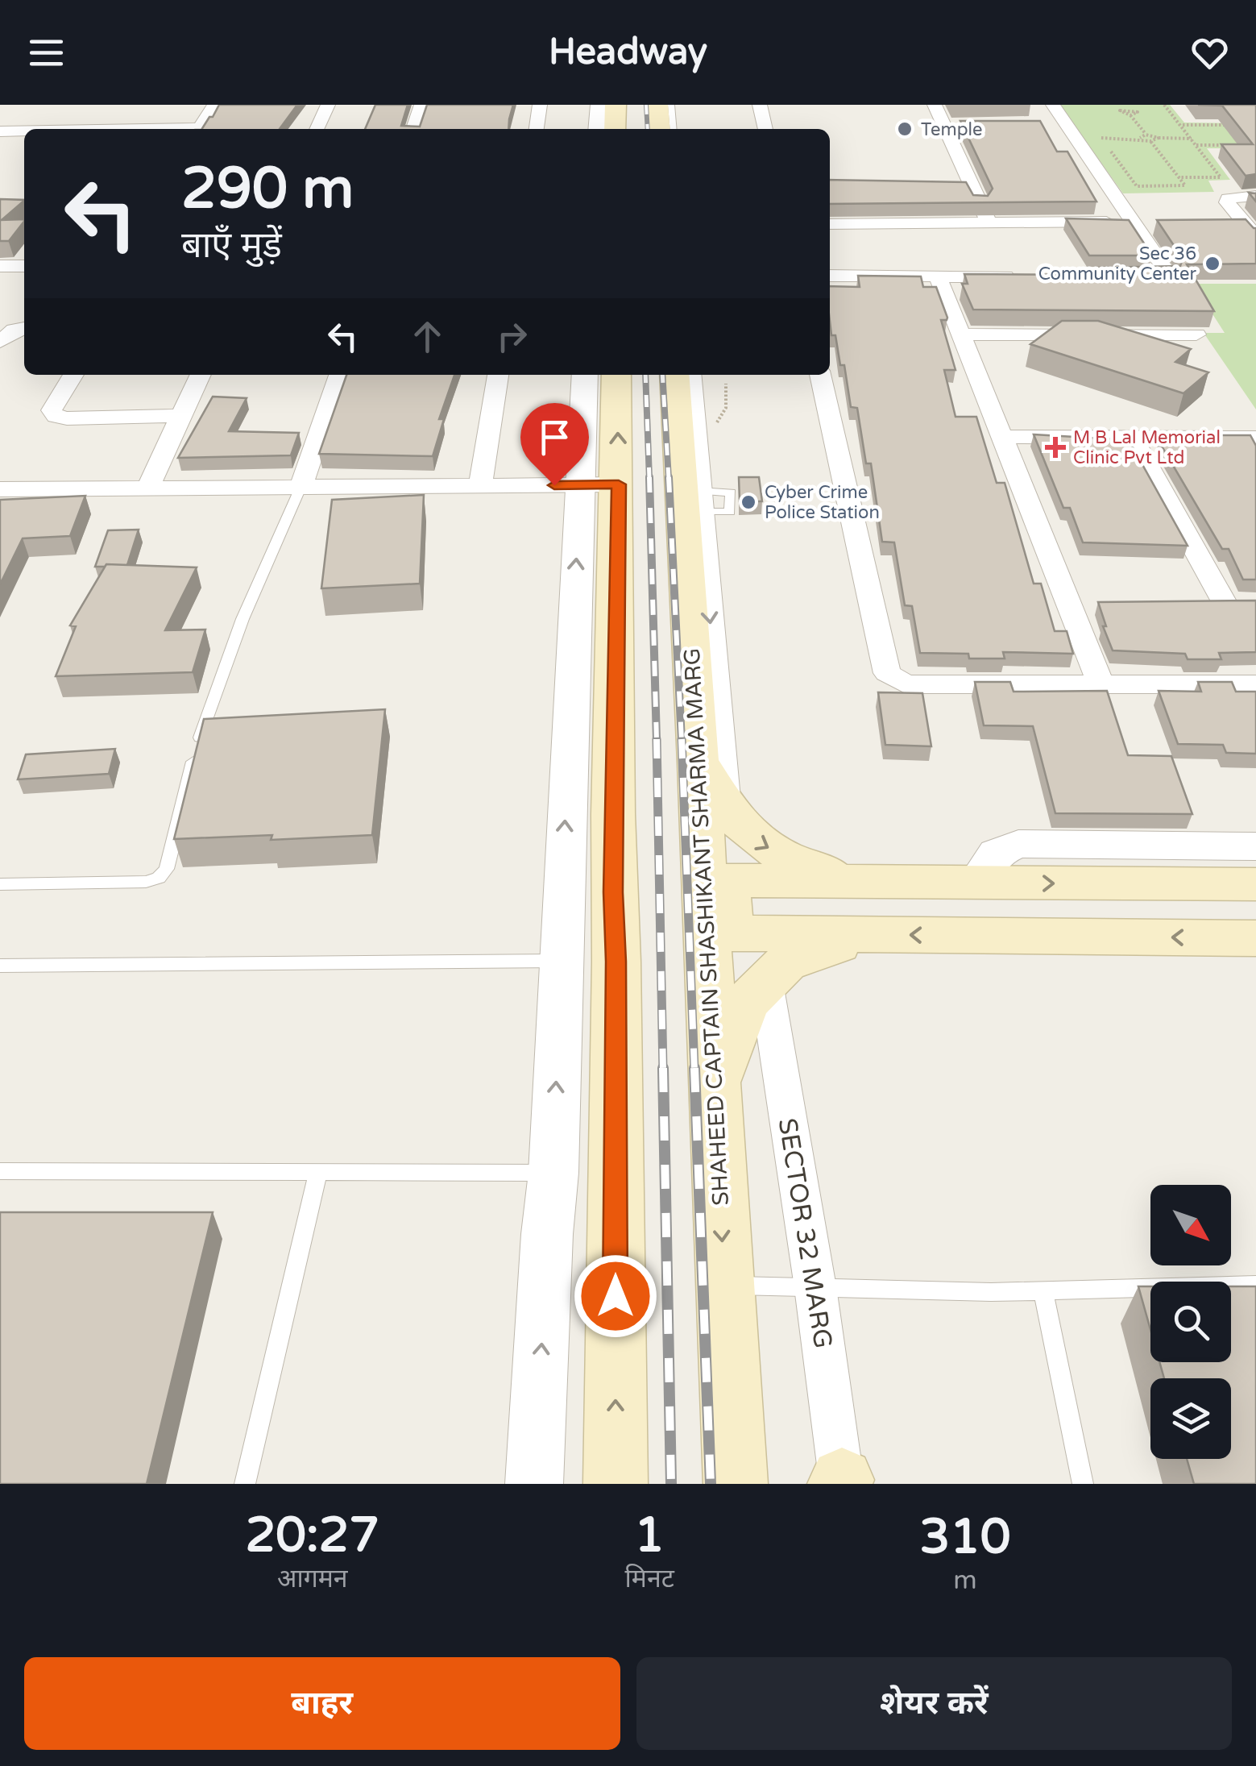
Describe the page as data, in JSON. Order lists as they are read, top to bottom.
{
  "streets": {
    "main road": ["SHAHEED CAPTAIN SHASHIKANT SHARMA MARG"],
    "street": ["SECTOR 32 MARG"]
  },
  "places": {
    "other": ["Temple", "Sec 36 Community Center", "Cyber Crime Police Station"],
    "health": ["M B Lal Memorial Clinic Pvt Ltd"]
  },
  "north": "bottom right",
  "page": {
    "header": "Headway",
    "turn": ["290 m", "बाएँ मुड़ें"],
    "eta": [
      "20:27",
      "आगमन",
      "1",
      "मिनट",
      "310",
      "m"
    ],
    "buttons": ["बाहर", "शेयर करें"]
  }
}
